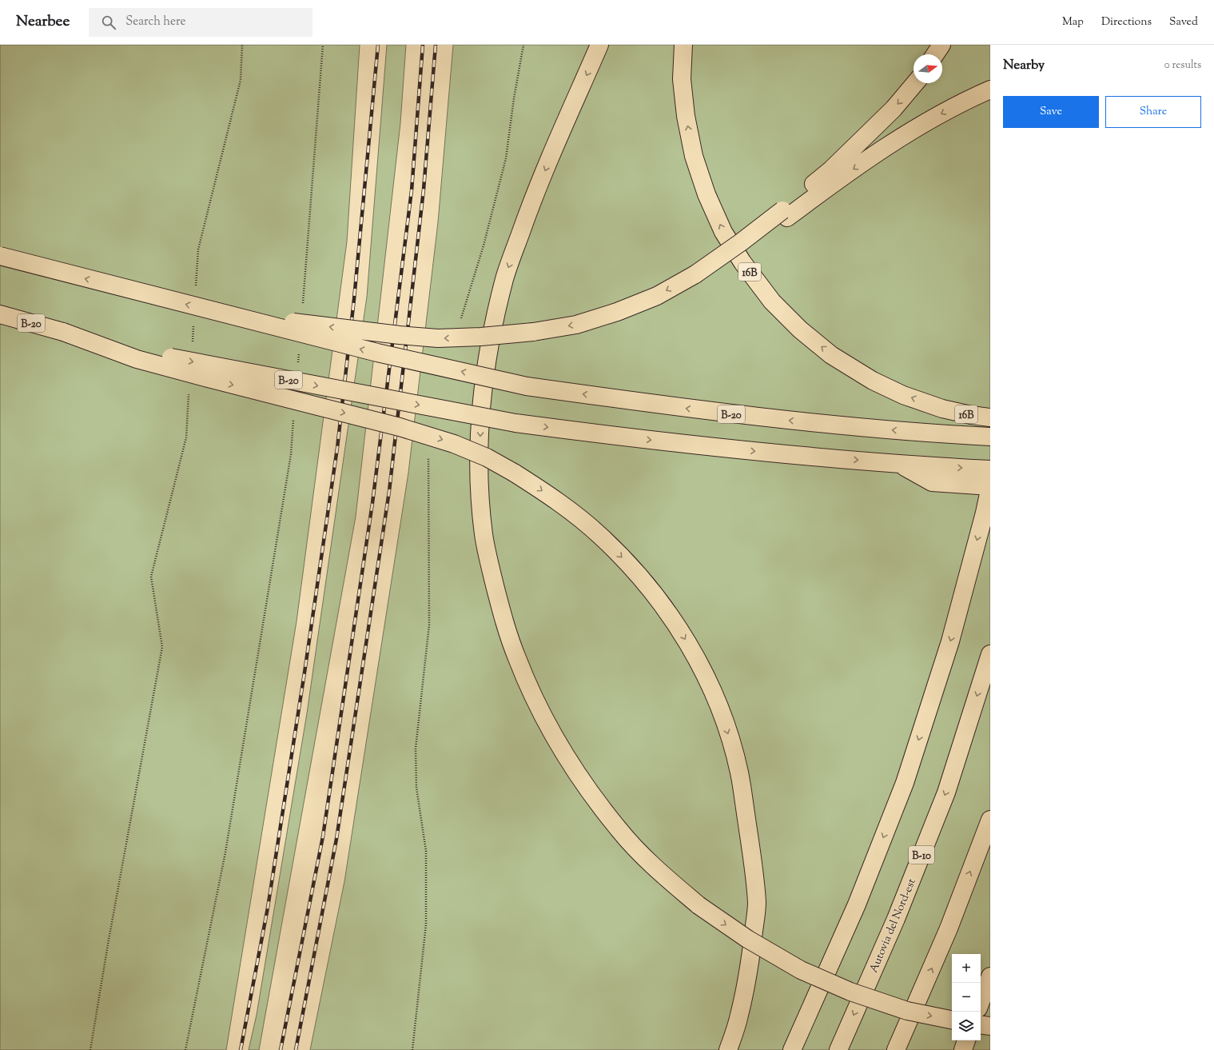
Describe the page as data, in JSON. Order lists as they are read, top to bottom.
{
  "streets": {
    "highway": [
      "16B",
      "B-20",
      "B-10",
      "Autovia del Nord-est"
    ]
  },
  "north": "right",
  "page": {
    "header": "Nearbee",
    "search": "Search here",
    "nav": ["Map", "Directions", "Saved"],
    "heading": ["Nearby", "0 results"],
    "buttons": ["Save", "Share"],
    "map_buttons": ["+", "−"]
  }
}
